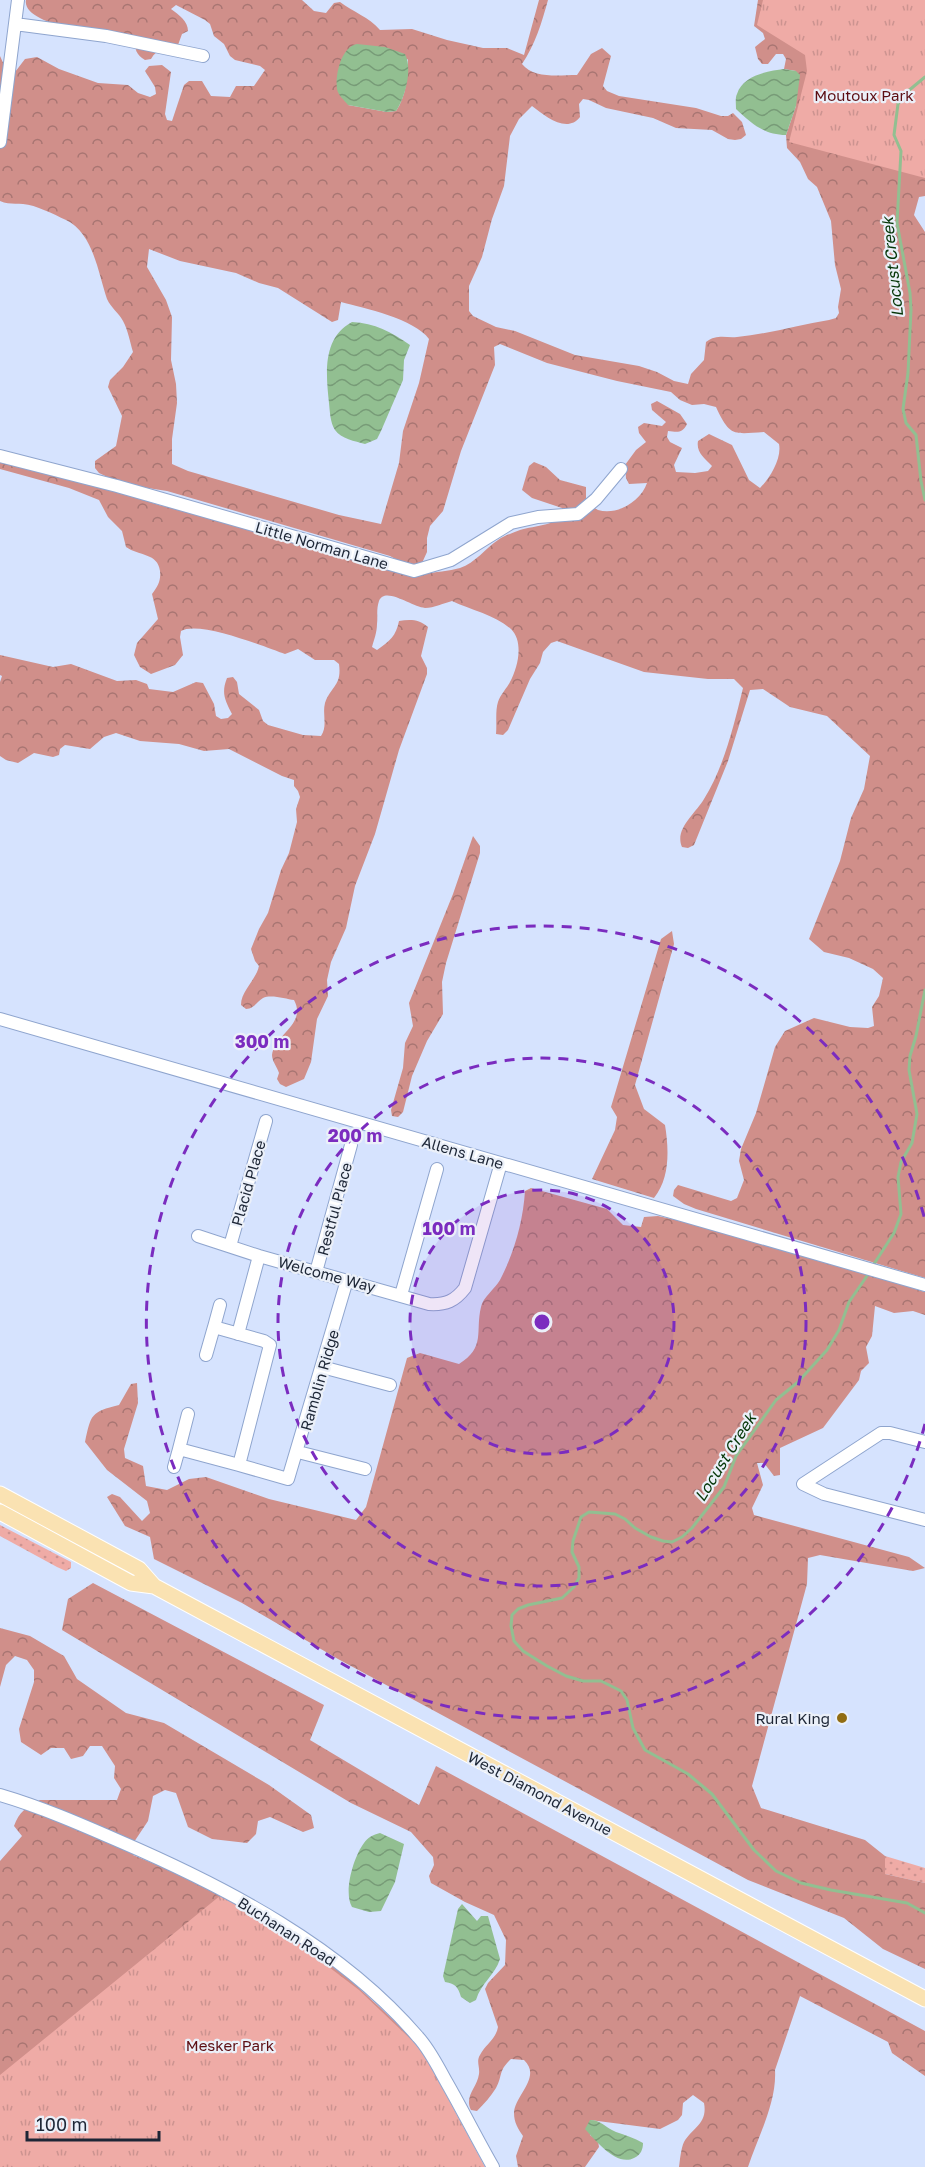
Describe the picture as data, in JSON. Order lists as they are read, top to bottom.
{
  "streets": {
    "main road": ["West Diamond Avenue"],
    "street": [
      "Little Norman Lane",
      "Allens Lane",
      "Placid Place",
      "Restful Place",
      "Welcome Way",
      "Ramblin Ridge",
      "Buchanan Road"
    ]
  },
  "crossings": [
    ["Allens Lane", "Welcome Way"],
    ["Placid Place", "Welcome Way"],
    ["Restful Place", "Welcome Way"],
    ["Welcome Way", "Ramblin Ridge"]
  ],
  "water": ["Locust Creek"],
  "parks": ["Moutoux Park", "Mesker Park"],
  "places": ["Rural King"],
  "scale_bar": "100 m",
  "rings": ["300 m", "200 m", "100 m"]
}
